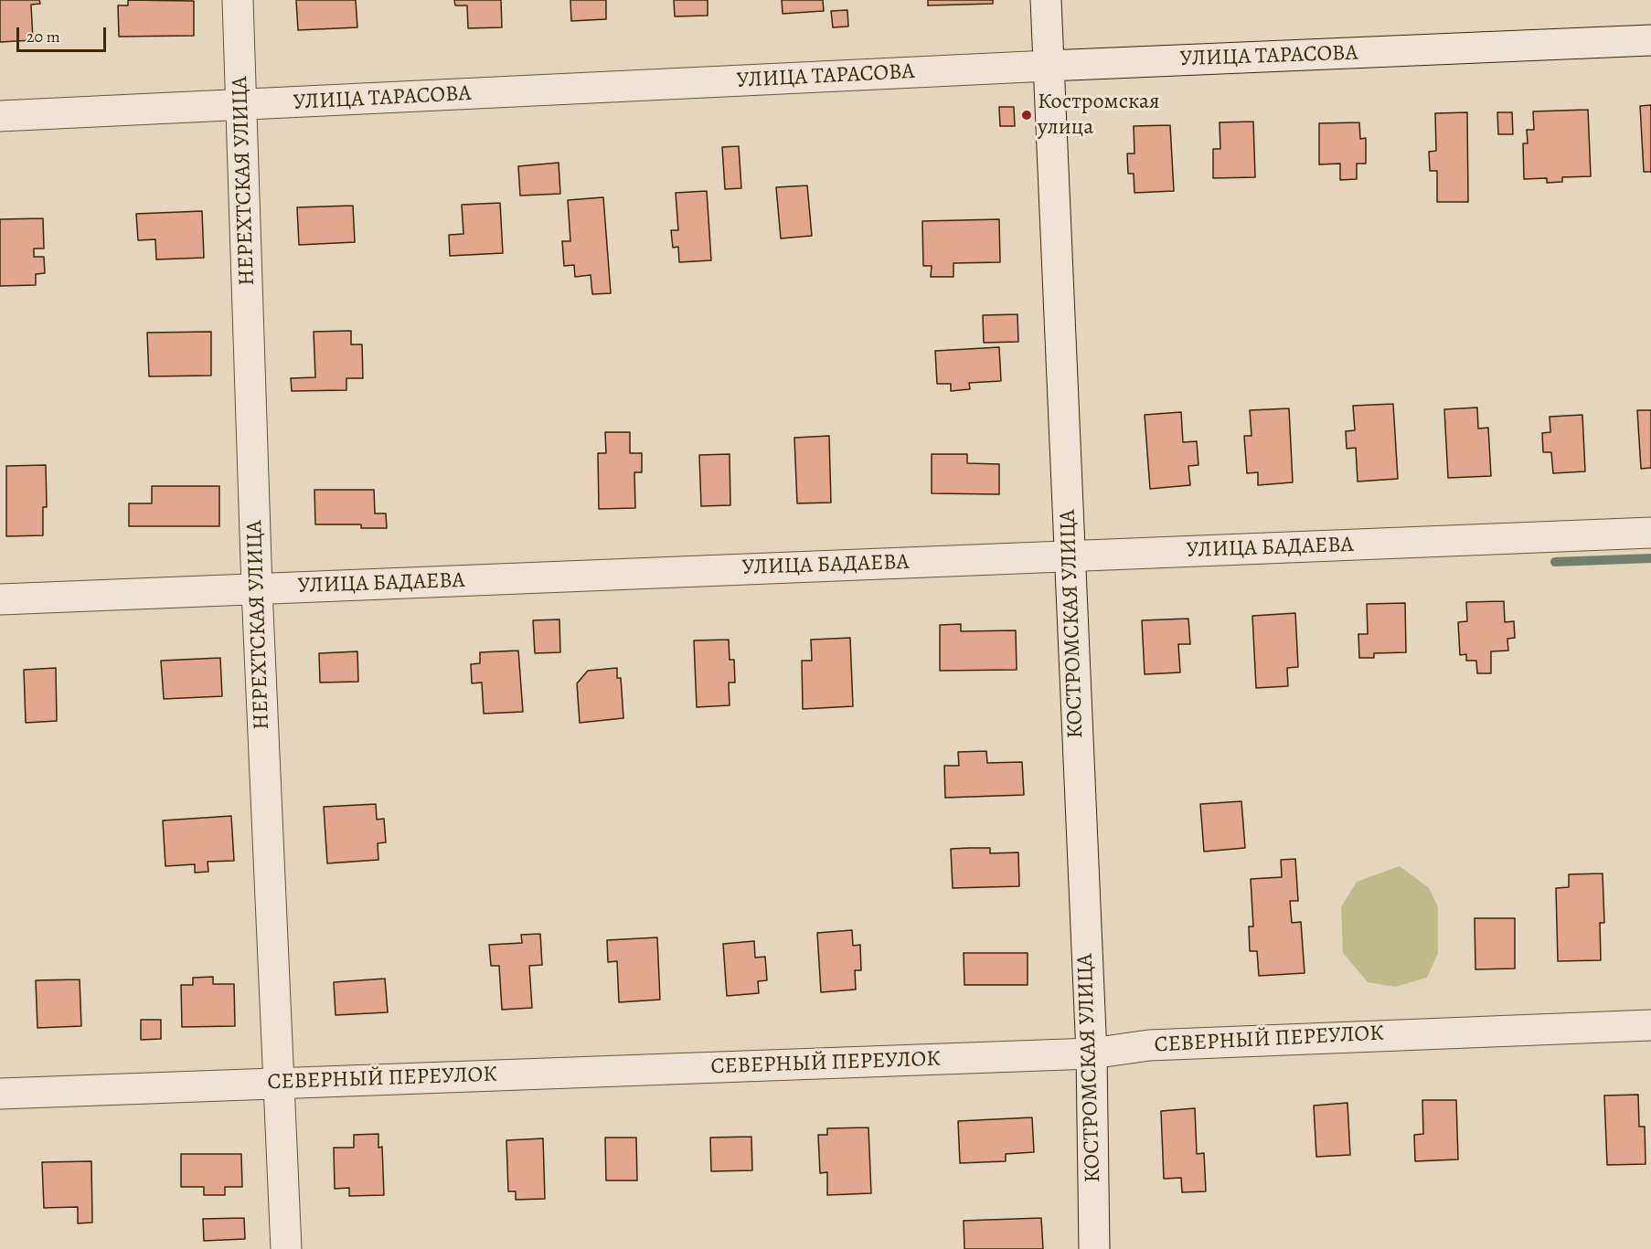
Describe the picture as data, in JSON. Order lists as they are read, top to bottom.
{
  "streets": {
    "street": [
      "УЛИЦА ТАРАСОВА",
      "НЕРЕХТСКАЯ УЛИЦА",
      "УЛИЦА БАДАЕВА",
      "КОСТРОМСКАЯ УЛИЦА",
      "СЕВЕРНЫЙ ПЕРЕУЛОК"
    ]
  },
  "crossings": [
    ["УЛИЦА ТАРАСОВА", "НЕРЕХТСКАЯ УЛИЦА"],
    ["УЛИЦА ТАРАСОВА", "КОСТРОМСКАЯ УЛИЦА"],
    ["НЕРЕХТСКАЯ УЛИЦА", "УЛИЦА БАДАЕВА"],
    ["НЕРЕХТСКАЯ УЛИЦА", "СЕВЕРНЫЙ ПЕРЕУЛОК"],
    ["УЛИЦА БАДАЕВА", "КОСТРОМСКАЯ УЛИЦА"],
    ["КОСТРОМСКАЯ УЛИЦА", "СЕВЕРНЫЙ ПЕРЕУЛОК"]
  ],
  "places": ["Костромская улица"],
  "scale_bar": "20 m"
}
